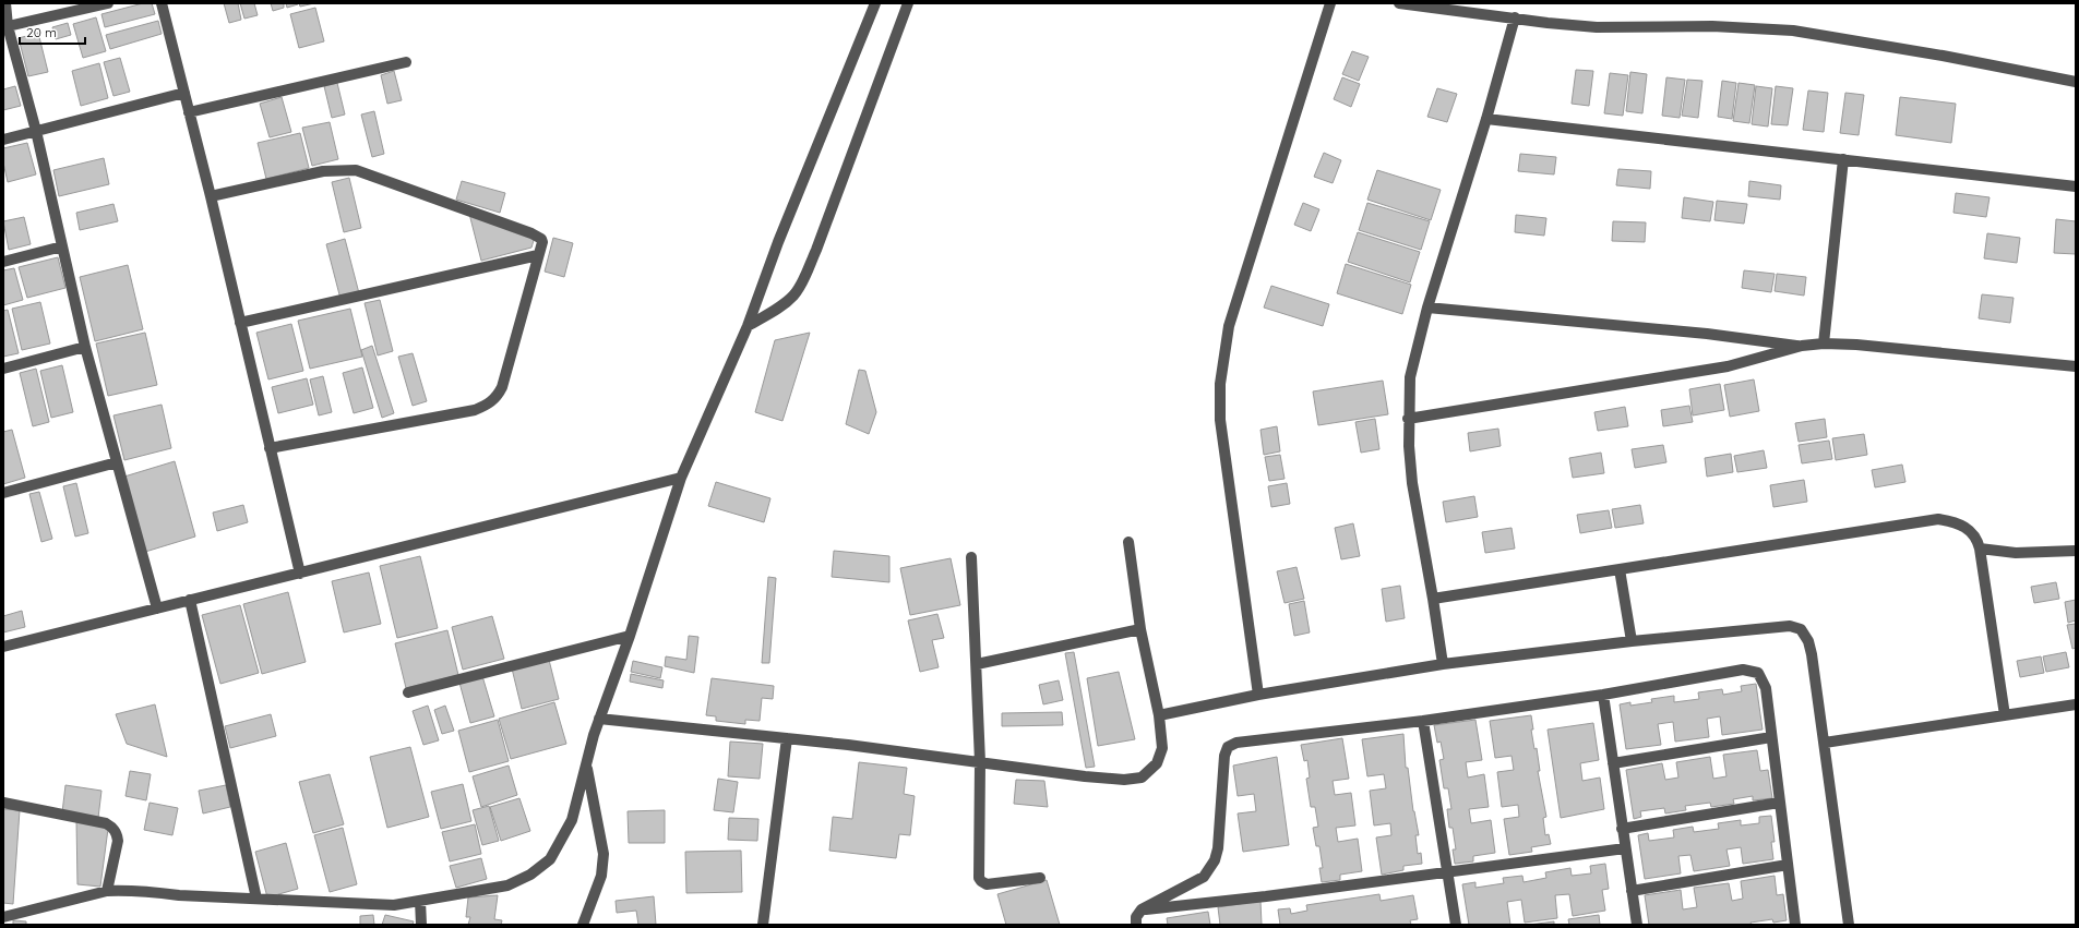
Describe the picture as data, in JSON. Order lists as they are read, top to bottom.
{
  "scale_bar": "20 m"
}
